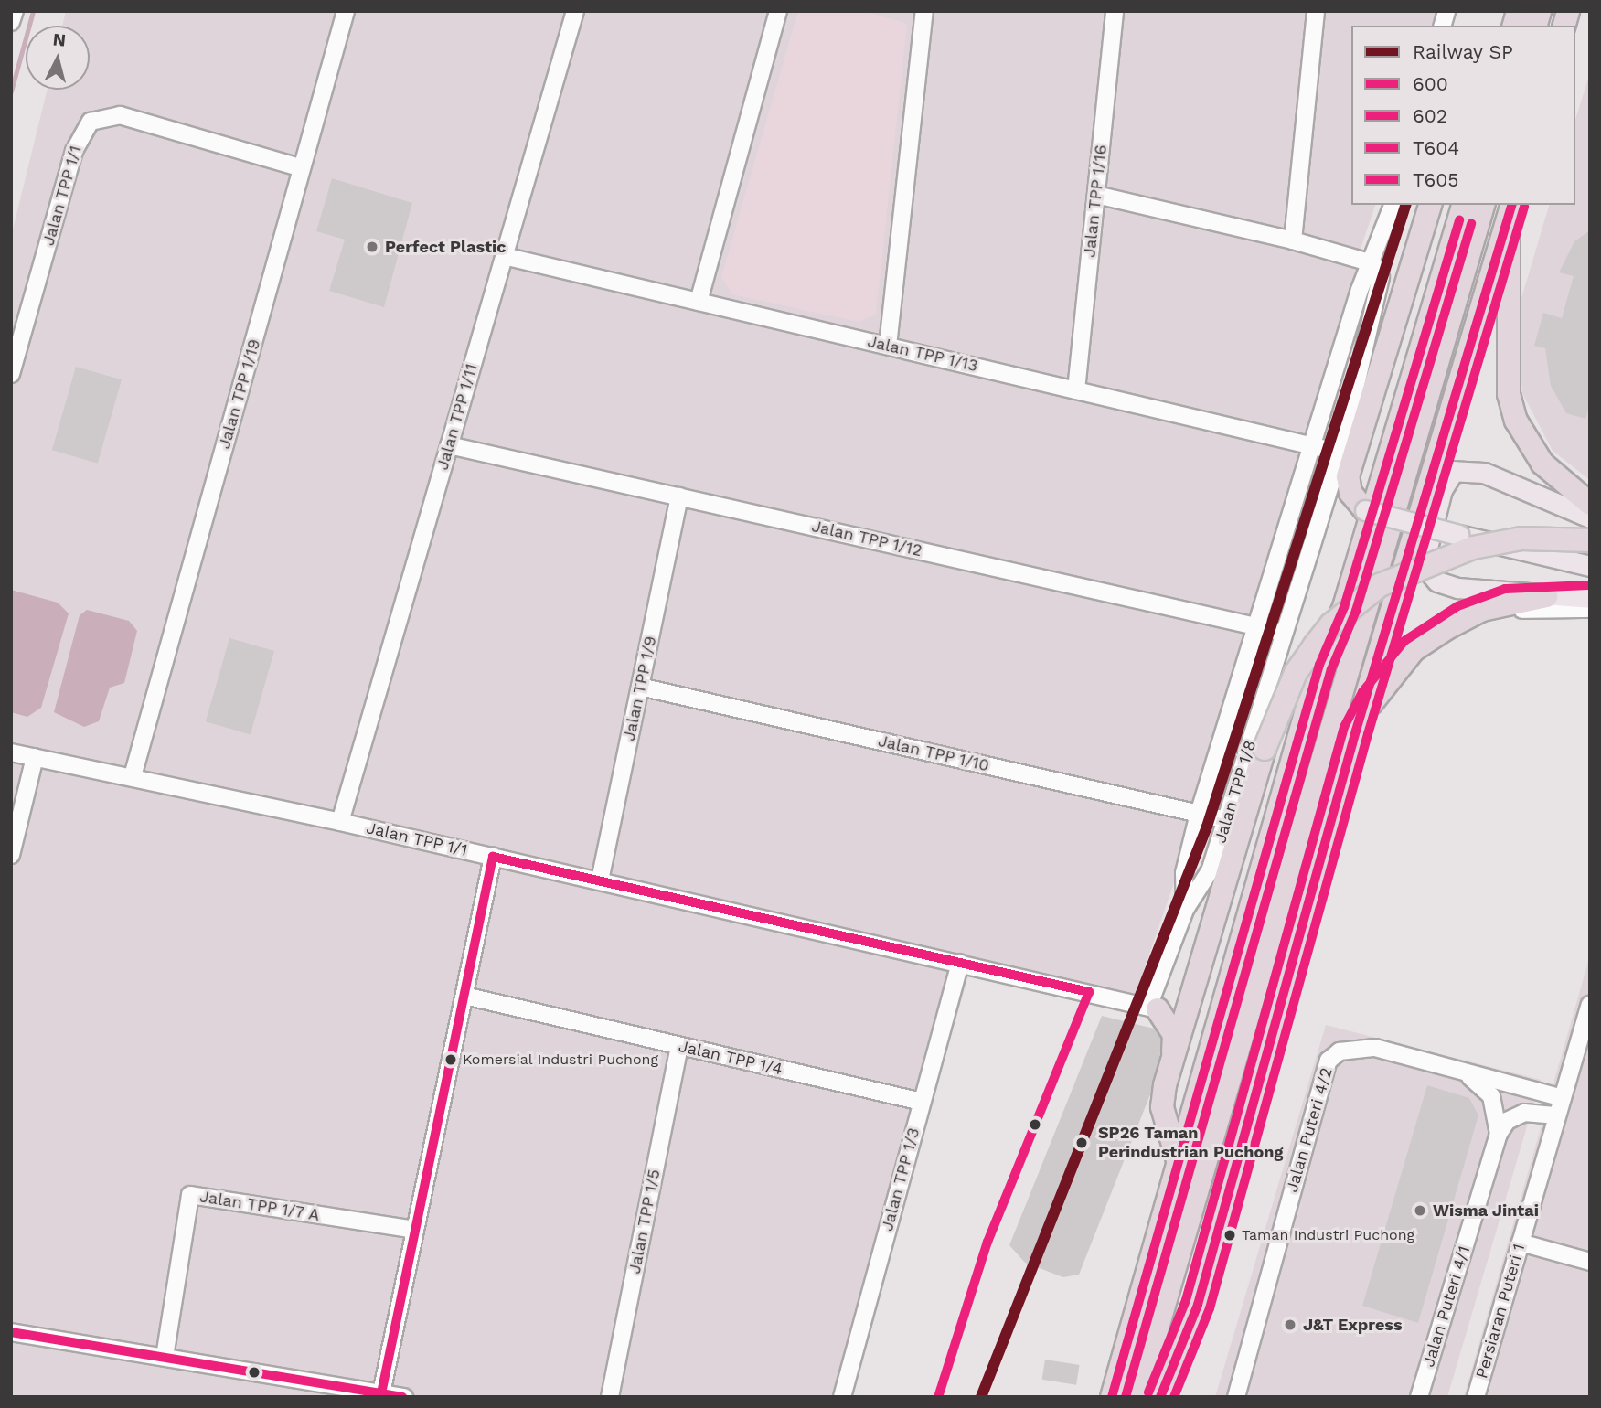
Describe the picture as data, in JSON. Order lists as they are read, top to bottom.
{
  "streets": {
    "street": [
      "Jalan TPP 1/1",
      "Jalan TPP 1/16",
      "Jalan TPP 1/13",
      "Jalan TPP 1/19",
      "Jalan TPP 1/11",
      "Jalan TPP 1/12",
      "Jalan TPP 1/9",
      "Jalan TPP 1/10",
      "Jalan TPP 1/8",
      "Jalan TPP 1/4",
      "Jalan Puteri 4/2",
      "Jalan TPP 1/3",
      "Jalan TPP 1/7 A",
      "Jalan TPP 1/5",
      "Jalan Puteri 4/1",
      "Persiaran Puteri 1"
    ]
  },
  "crossings": [
    ["Jalan TPP 1/1", "Jalan TPP 1/19"],
    ["Jalan TPP 1/1", "Jalan TPP 1/11"],
    ["Jalan TPP 1/1", "Jalan TPP 1/9"],
    ["Jalan TPP 1/1", "Jalan TPP 1/8"],
    ["Jalan TPP 1/1", "Jalan TPP 1/3"],
    ["Jalan TPP 1/16", "Jalan TPP 1/13"],
    ["Jalan TPP 1/13", "Jalan TPP 1/11"],
    ["Jalan TPP 1/13", "Jalan TPP 1/8"],
    ["Jalan TPP 1/11", "Jalan TPP 1/12"],
    ["Jalan TPP 1/12", "Jalan TPP 1/9"],
    ["Jalan TPP 1/12", "Jalan TPP 1/8"],
    ["Jalan TPP 1/9", "Jalan TPP 1/10"],
    ["Jalan TPP 1/10", "Jalan TPP 1/8"],
    ["Jalan TPP 1/4", "Jalan TPP 1/3"],
    ["Jalan TPP 1/4", "Jalan TPP 1/5"],
    ["Jalan Puteri 4/2", "Persiaran Puteri 1"]
  ],
  "places": [
    "Perfect Plastic",
    "Komersial Industri Puchong",
    "SP26 Taman Perindustrian Puchong",
    "Wisma Jintai",
    "Taman Industri Puchong",
    "J&T Express"
  ],
  "lines": [
    "rail line SP",
    "transit line 600",
    "transit line 602",
    "transit line T605",
    "transit line T604"
  ],
  "legend": [
    "Railway SP",
    "600",
    "602",
    "T604",
    "T605"
  ],
  "north": "top"
}
